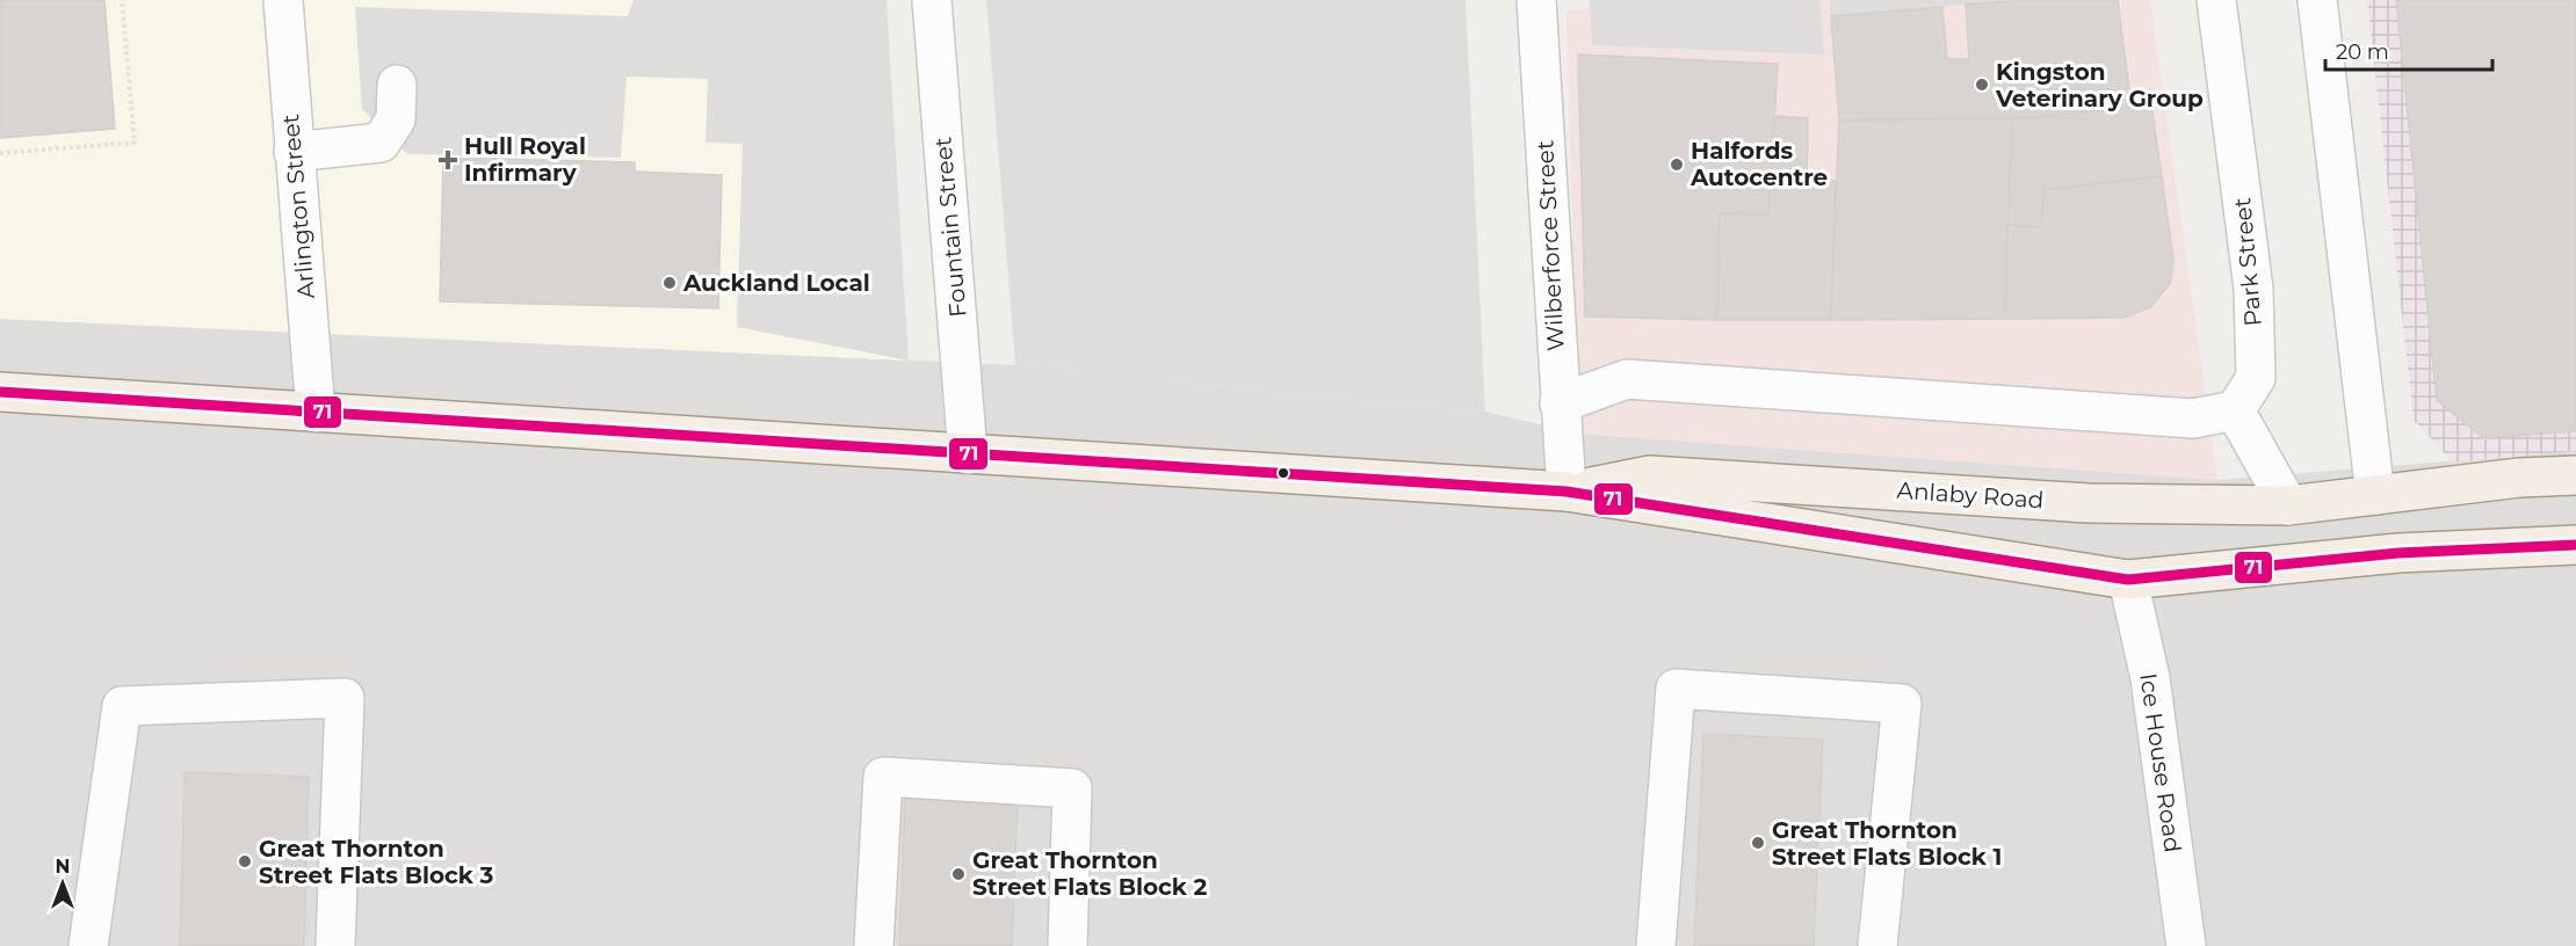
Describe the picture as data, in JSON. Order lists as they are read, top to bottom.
{
  "streets": {
    "main road": ["Anlaby Road"],
    "street": [
      "Arlington Street",
      "Fountain Street",
      "Wilberforce Street",
      "Park Street",
      "Ice House Road"
    ]
  },
  "crossings": [
    ["Arlington Street", "Anlaby Road"],
    ["Fountain Street", "Anlaby Road"],
    ["Wilberforce Street", "Anlaby Road"],
    ["Anlaby Road", "Ice House Road"]
  ],
  "places": {
    "other": [
      "Kingston Veterinary Group",
      "Halfords Autocentre",
      "Auckland Local",
      "Great Thornton Street Flats Block 1",
      "Great Thornton Street Flats Block 3",
      "Great Thornton Street Flats Block 2"
    ],
    "health": ["Hull Royal Infirmary"]
  },
  "lines": ["transit line 71"],
  "scale_bar": "20 m",
  "north": "top"
}
